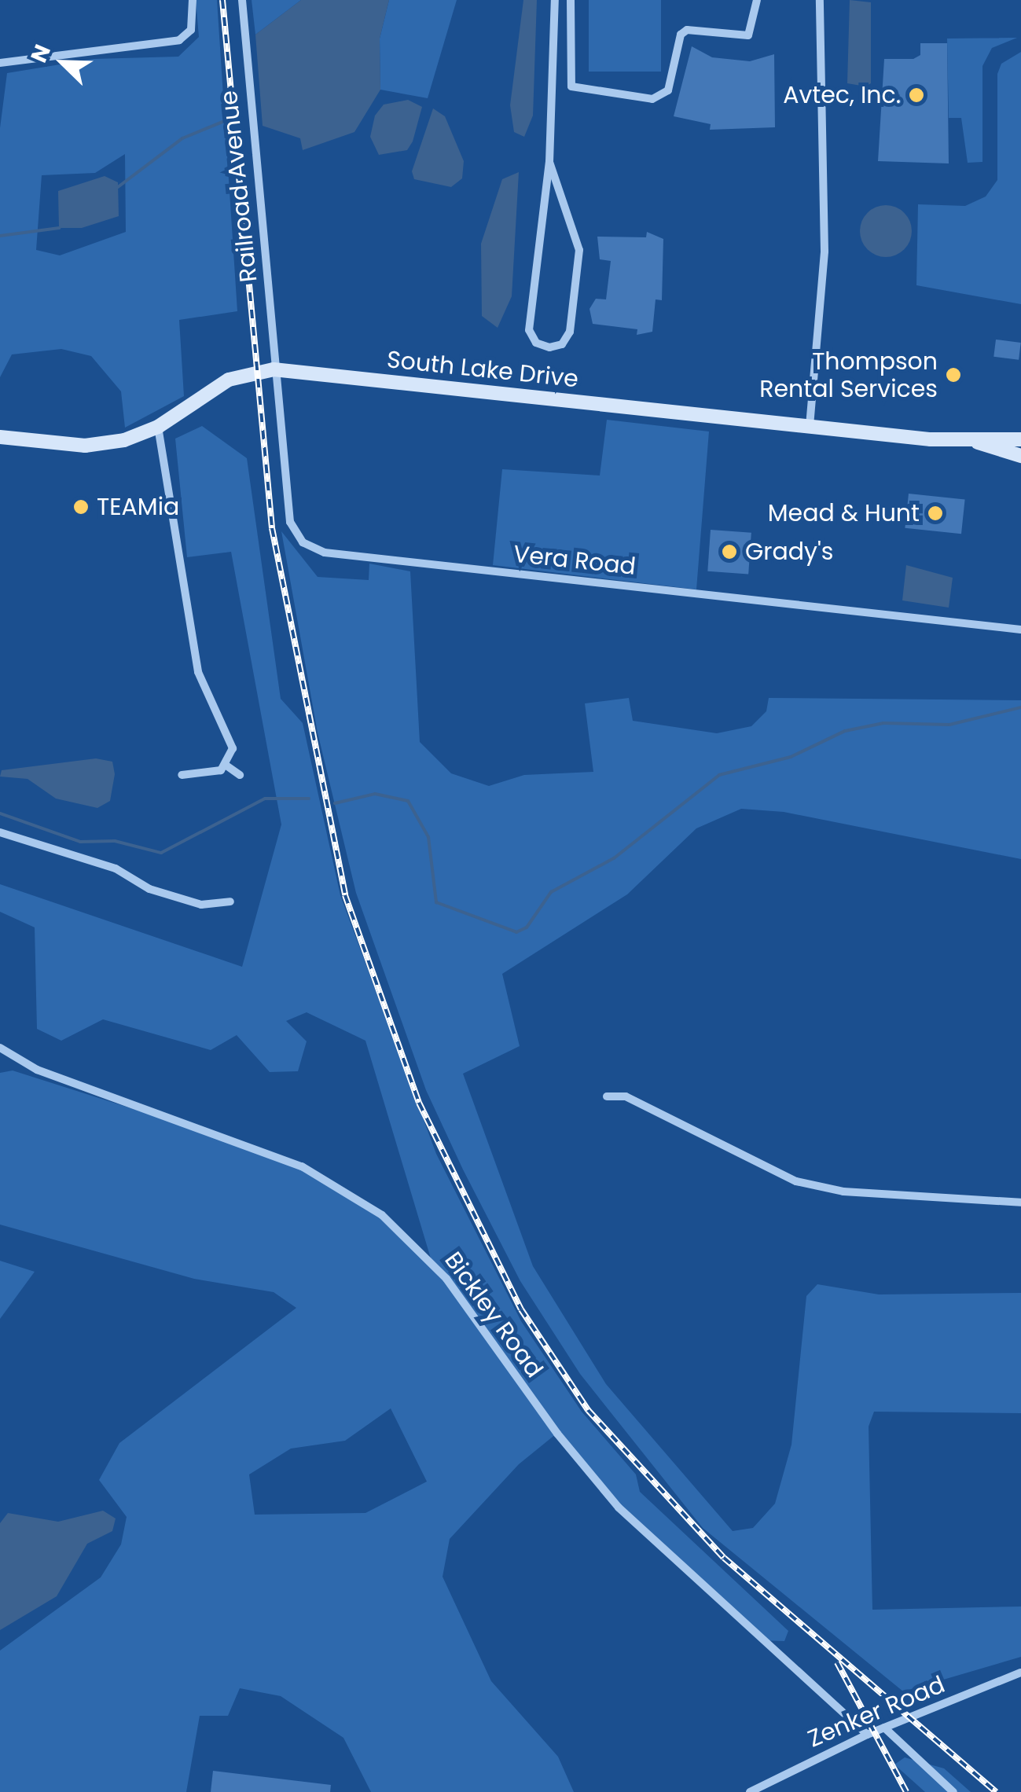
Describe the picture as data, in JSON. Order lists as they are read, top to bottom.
{
  "streets": {
    "main road": ["South Lake Drive"],
    "street": [
      "Railroad Avenue",
      "Vera Road",
      "Bickley Road",
      "Zenker Road"
    ]
  },
  "crossings": [
    ["Railroad Avenue", "South Lake Drive"],
    ["Railroad Avenue", "Vera Road"],
    ["South Lake Drive", "Vera Road"],
    ["Bickley Road", "Zenker Road"]
  ],
  "places": [
    "Avtec, Inc.",
    "Thompson Rental Services",
    "TEAMia",
    "Mead & Hunt",
    "Grady's"
  ],
  "north": "top left"
}
